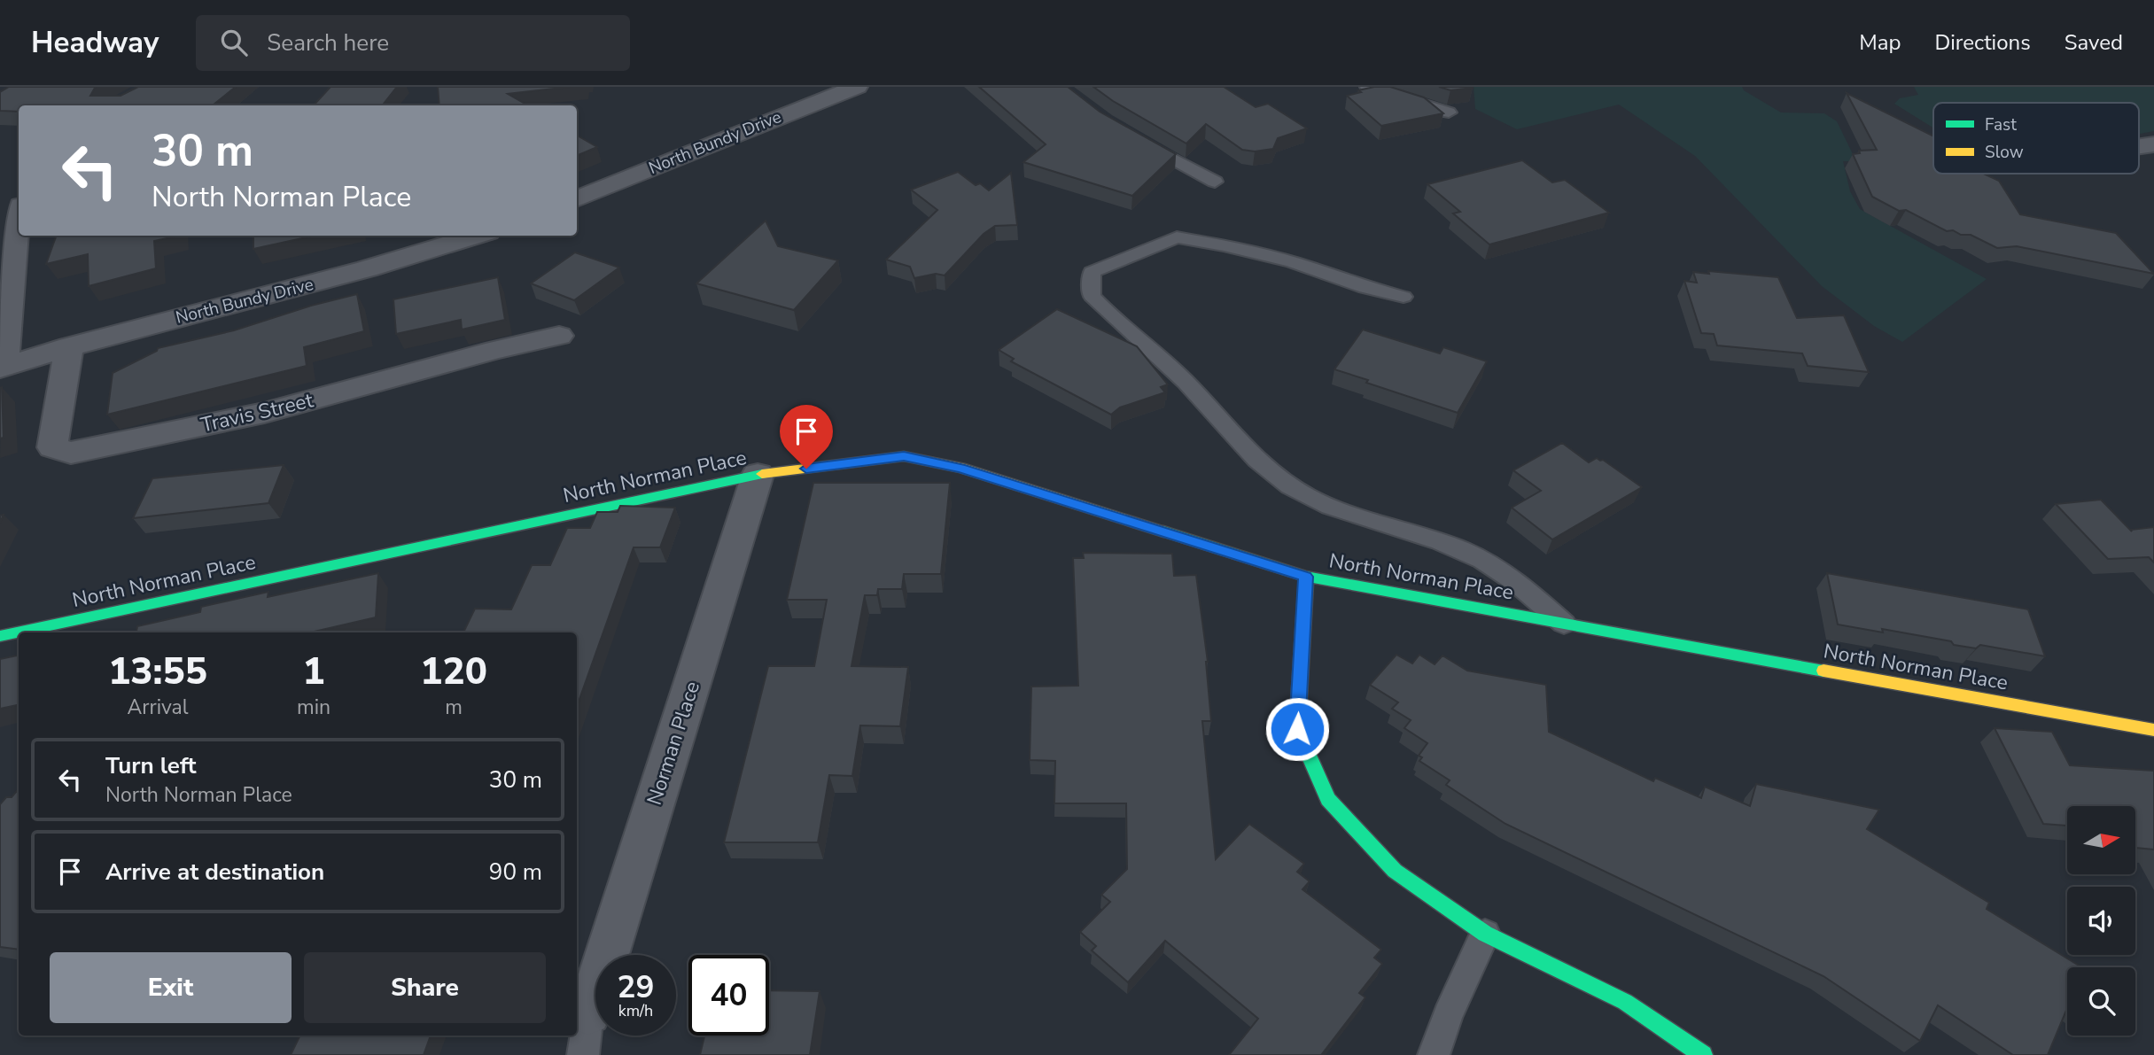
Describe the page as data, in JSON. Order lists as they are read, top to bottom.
{
  "streets": {
    "street": [
      "North Bundy Drive",
      "Travis Street",
      "North Norman Place",
      "Norman Place"
    ]
  },
  "crossings": [
    ["North Bundy Drive", "Travis Street"],
    ["North Norman Place", "Norman Place"]
  ],
  "legend": ["Fast", "Slow"],
  "north": "right",
  "page": {
    "header": "Headway",
    "search": "Search here",
    "nav": ["Map", "Directions", "Saved"],
    "turn": ["30 m", "North Norman Place"],
    "eta": [
      "13:55",
      "Arrival",
      "1",
      "min",
      "120",
      "m"
    ],
    "list": [
      {
        "name": "Turn left",
        "note": "North Norman Place",
        "value": "30 m"
      },
      {
        "name": "Arrive at destination",
        "value": "90 m"
      }
    ],
    "buttons": ["Exit", "Share"],
    "speed": "29 km/h",
    "limit": "40"
  }
}
